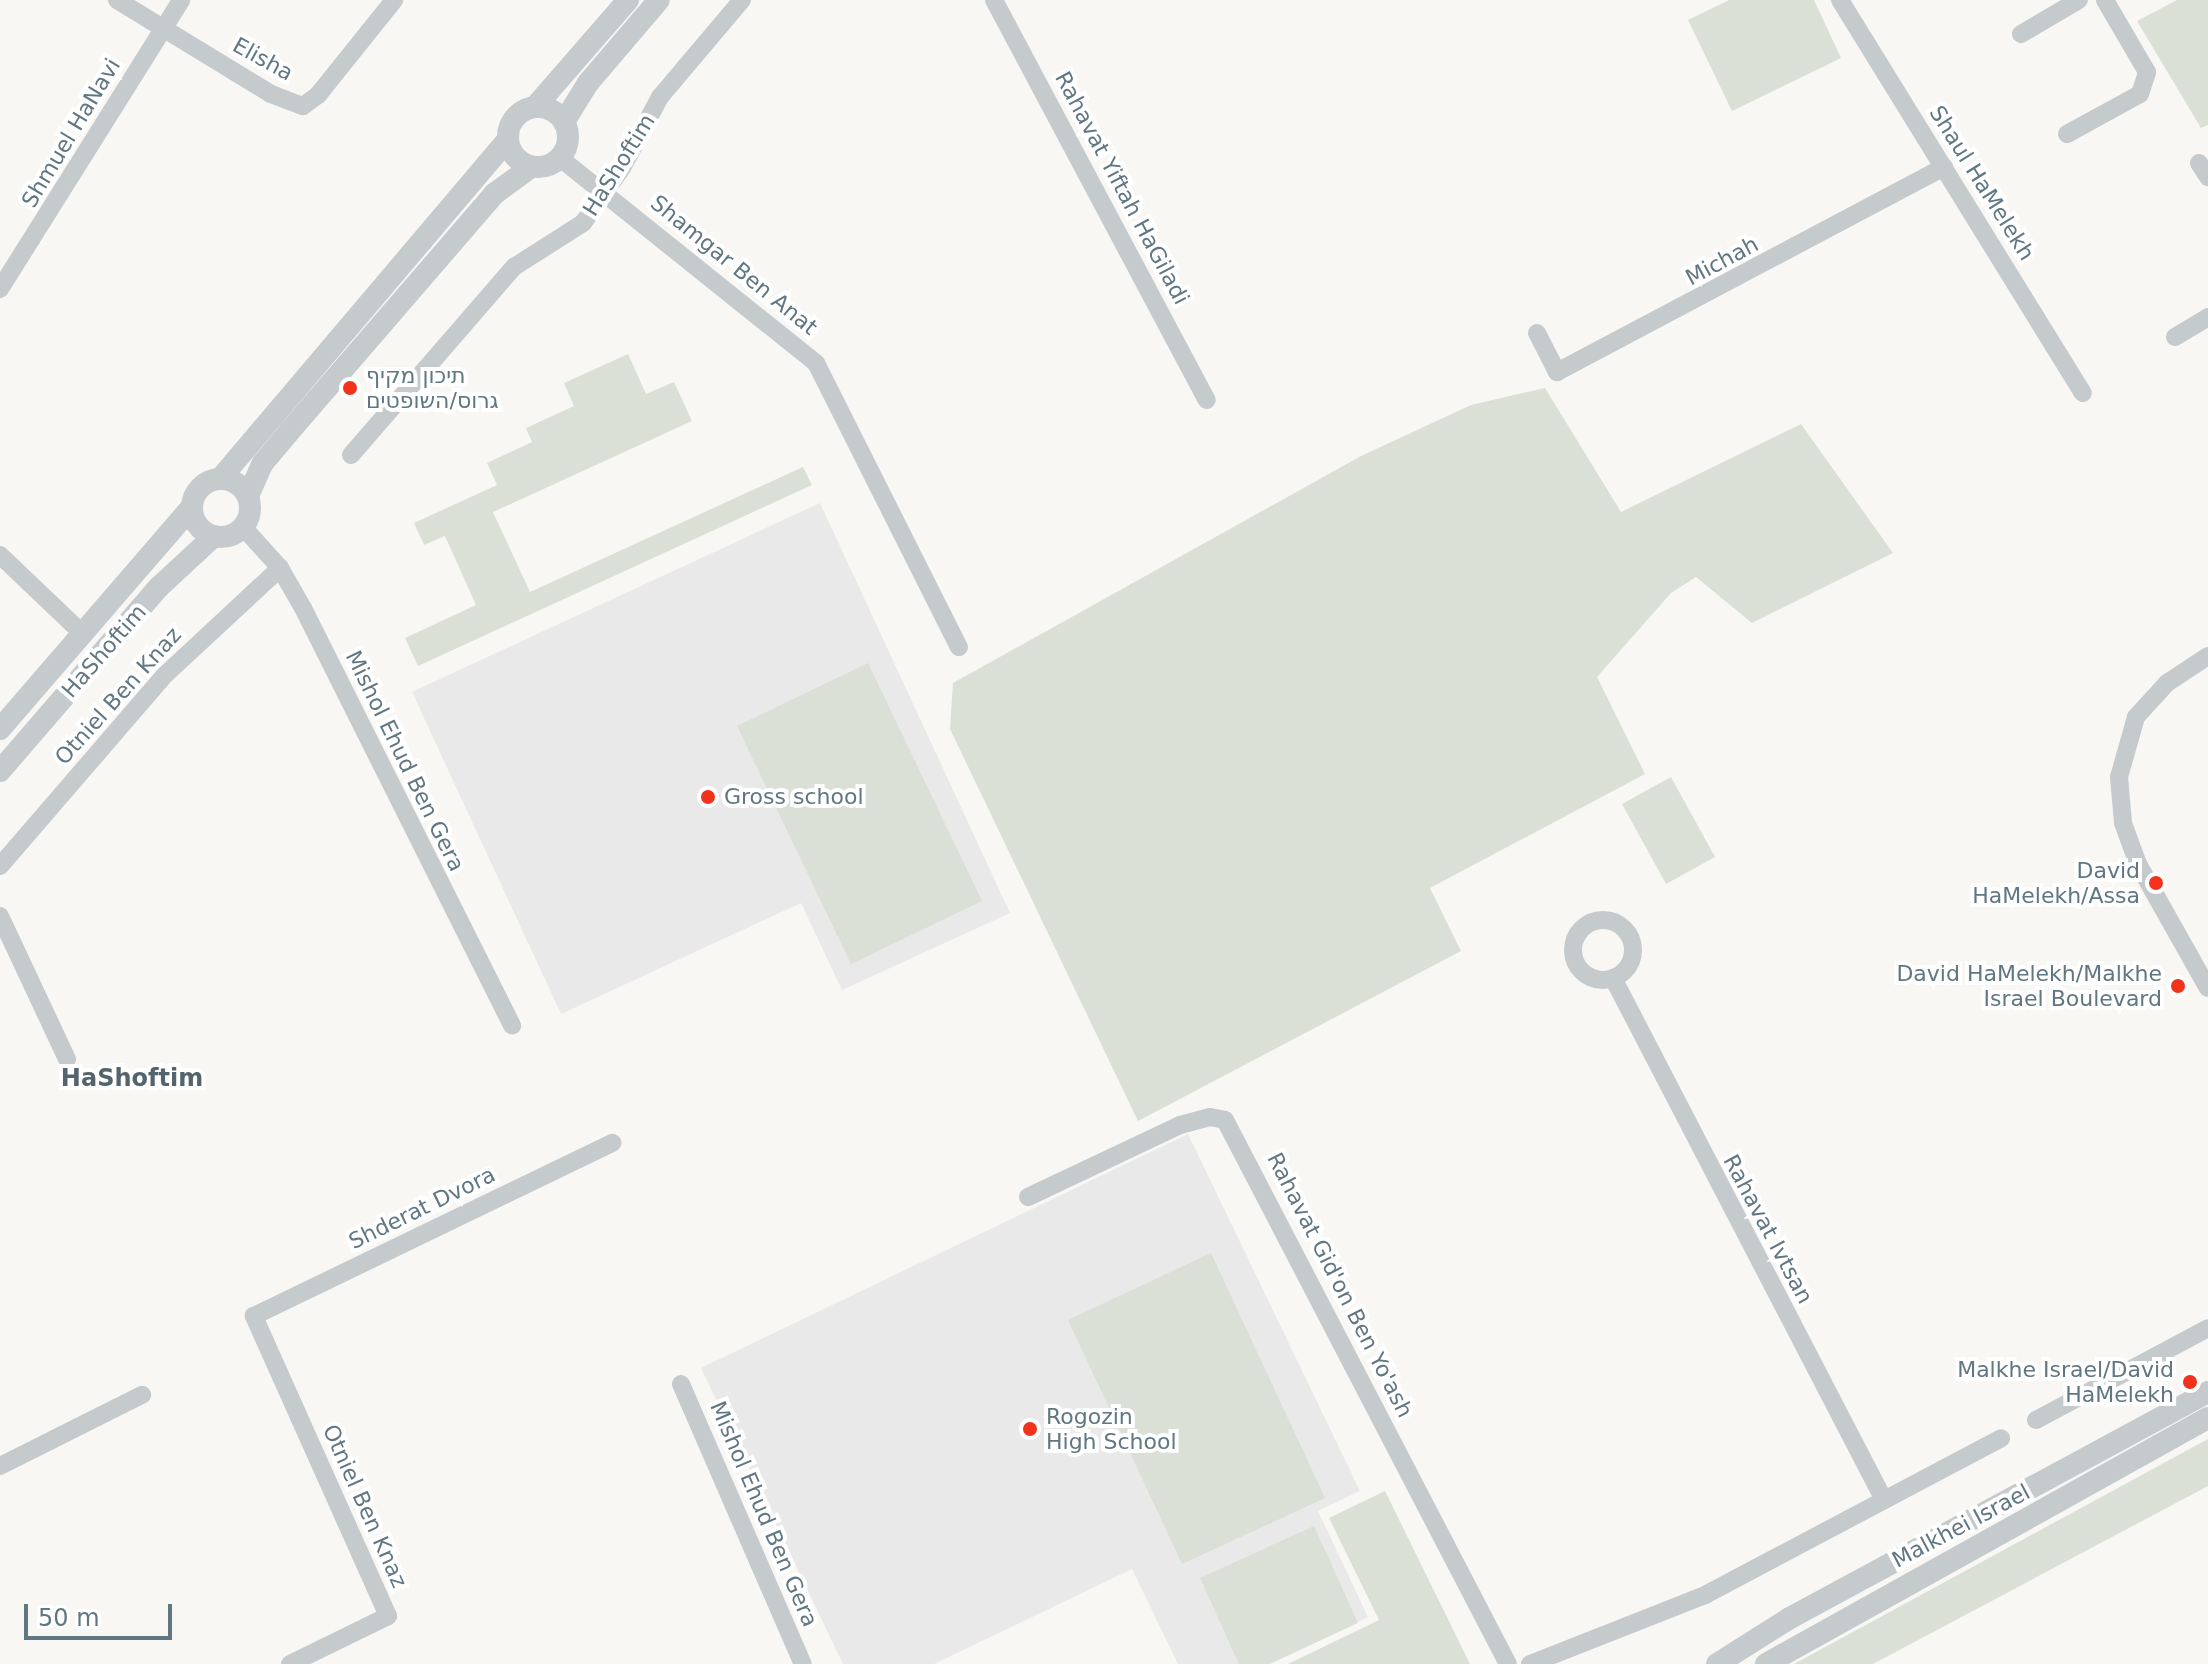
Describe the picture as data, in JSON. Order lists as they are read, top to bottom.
{
  "streets": {
    "street": [
      "Elisha",
      "Shmuel HaNavi",
      "HaShoftim",
      "Shaul HaMelekh",
      "Rahavat Yiftah HaGiladi",
      "Michah",
      "Shamgar Ben Anat",
      "Otniel Ben Knaz",
      "Mishol Ehud Ben Gera",
      "Shderat Dvora",
      "Rahavat Ivtsan",
      "Rahavat Gid'on Ben Yo'ash",
      "Malkhei Israel"
    ]
  },
  "crossings": [
    ["Elisha", "Shmuel HaNavi"],
    ["HaShoftim", "Shamgar Ben Anat"],
    ["HaShoftim", "Mishol Ehud Ben Gera"],
    ["Shaul HaMelekh", "Michah"],
    ["Otniel Ben Knaz", "Mishol Ehud Ben Gera"],
    ["Otniel Ben Knaz", "Shderat Dvora"]
  ],
  "districts": ["HaShoftim"],
  "places": [
    "תיכון מקיף גרוס/השופטים",
    "Gross school",
    "David HaMelekh/Assa",
    "David HaMelekh/Malkhe Israel Boulevard",
    "Malkhe Israel/David HaMelekh",
    "Rogozin High School"
  ],
  "scale_bar": "50 m"
}
